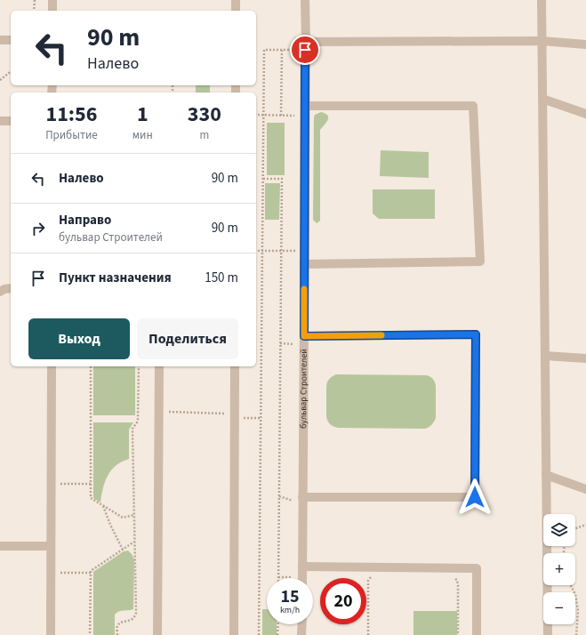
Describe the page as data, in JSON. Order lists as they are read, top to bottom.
{
  "streets": {
    "street": ["бульвар Строителей"]
  },
  "page": {
    "turn": ["90 m", "Налево"],
    "eta": [
      "11:56",
      "Прибытие",
      "1",
      "мин",
      "330",
      "m"
    ],
    "list": [
      {
        "name": "Налево",
        "value": "90 m"
      },
      {
        "name": "Направо",
        "note": "бульвар Строителей",
        "value": "90 m"
      },
      {
        "name": "Пункт назначения",
        "value": "150 m"
      }
    ],
    "buttons": ["Выход", "Поделиться"],
    "map_buttons": ["+", "−"],
    "speed": "15 km/h",
    "limit": "20"
  }
}
